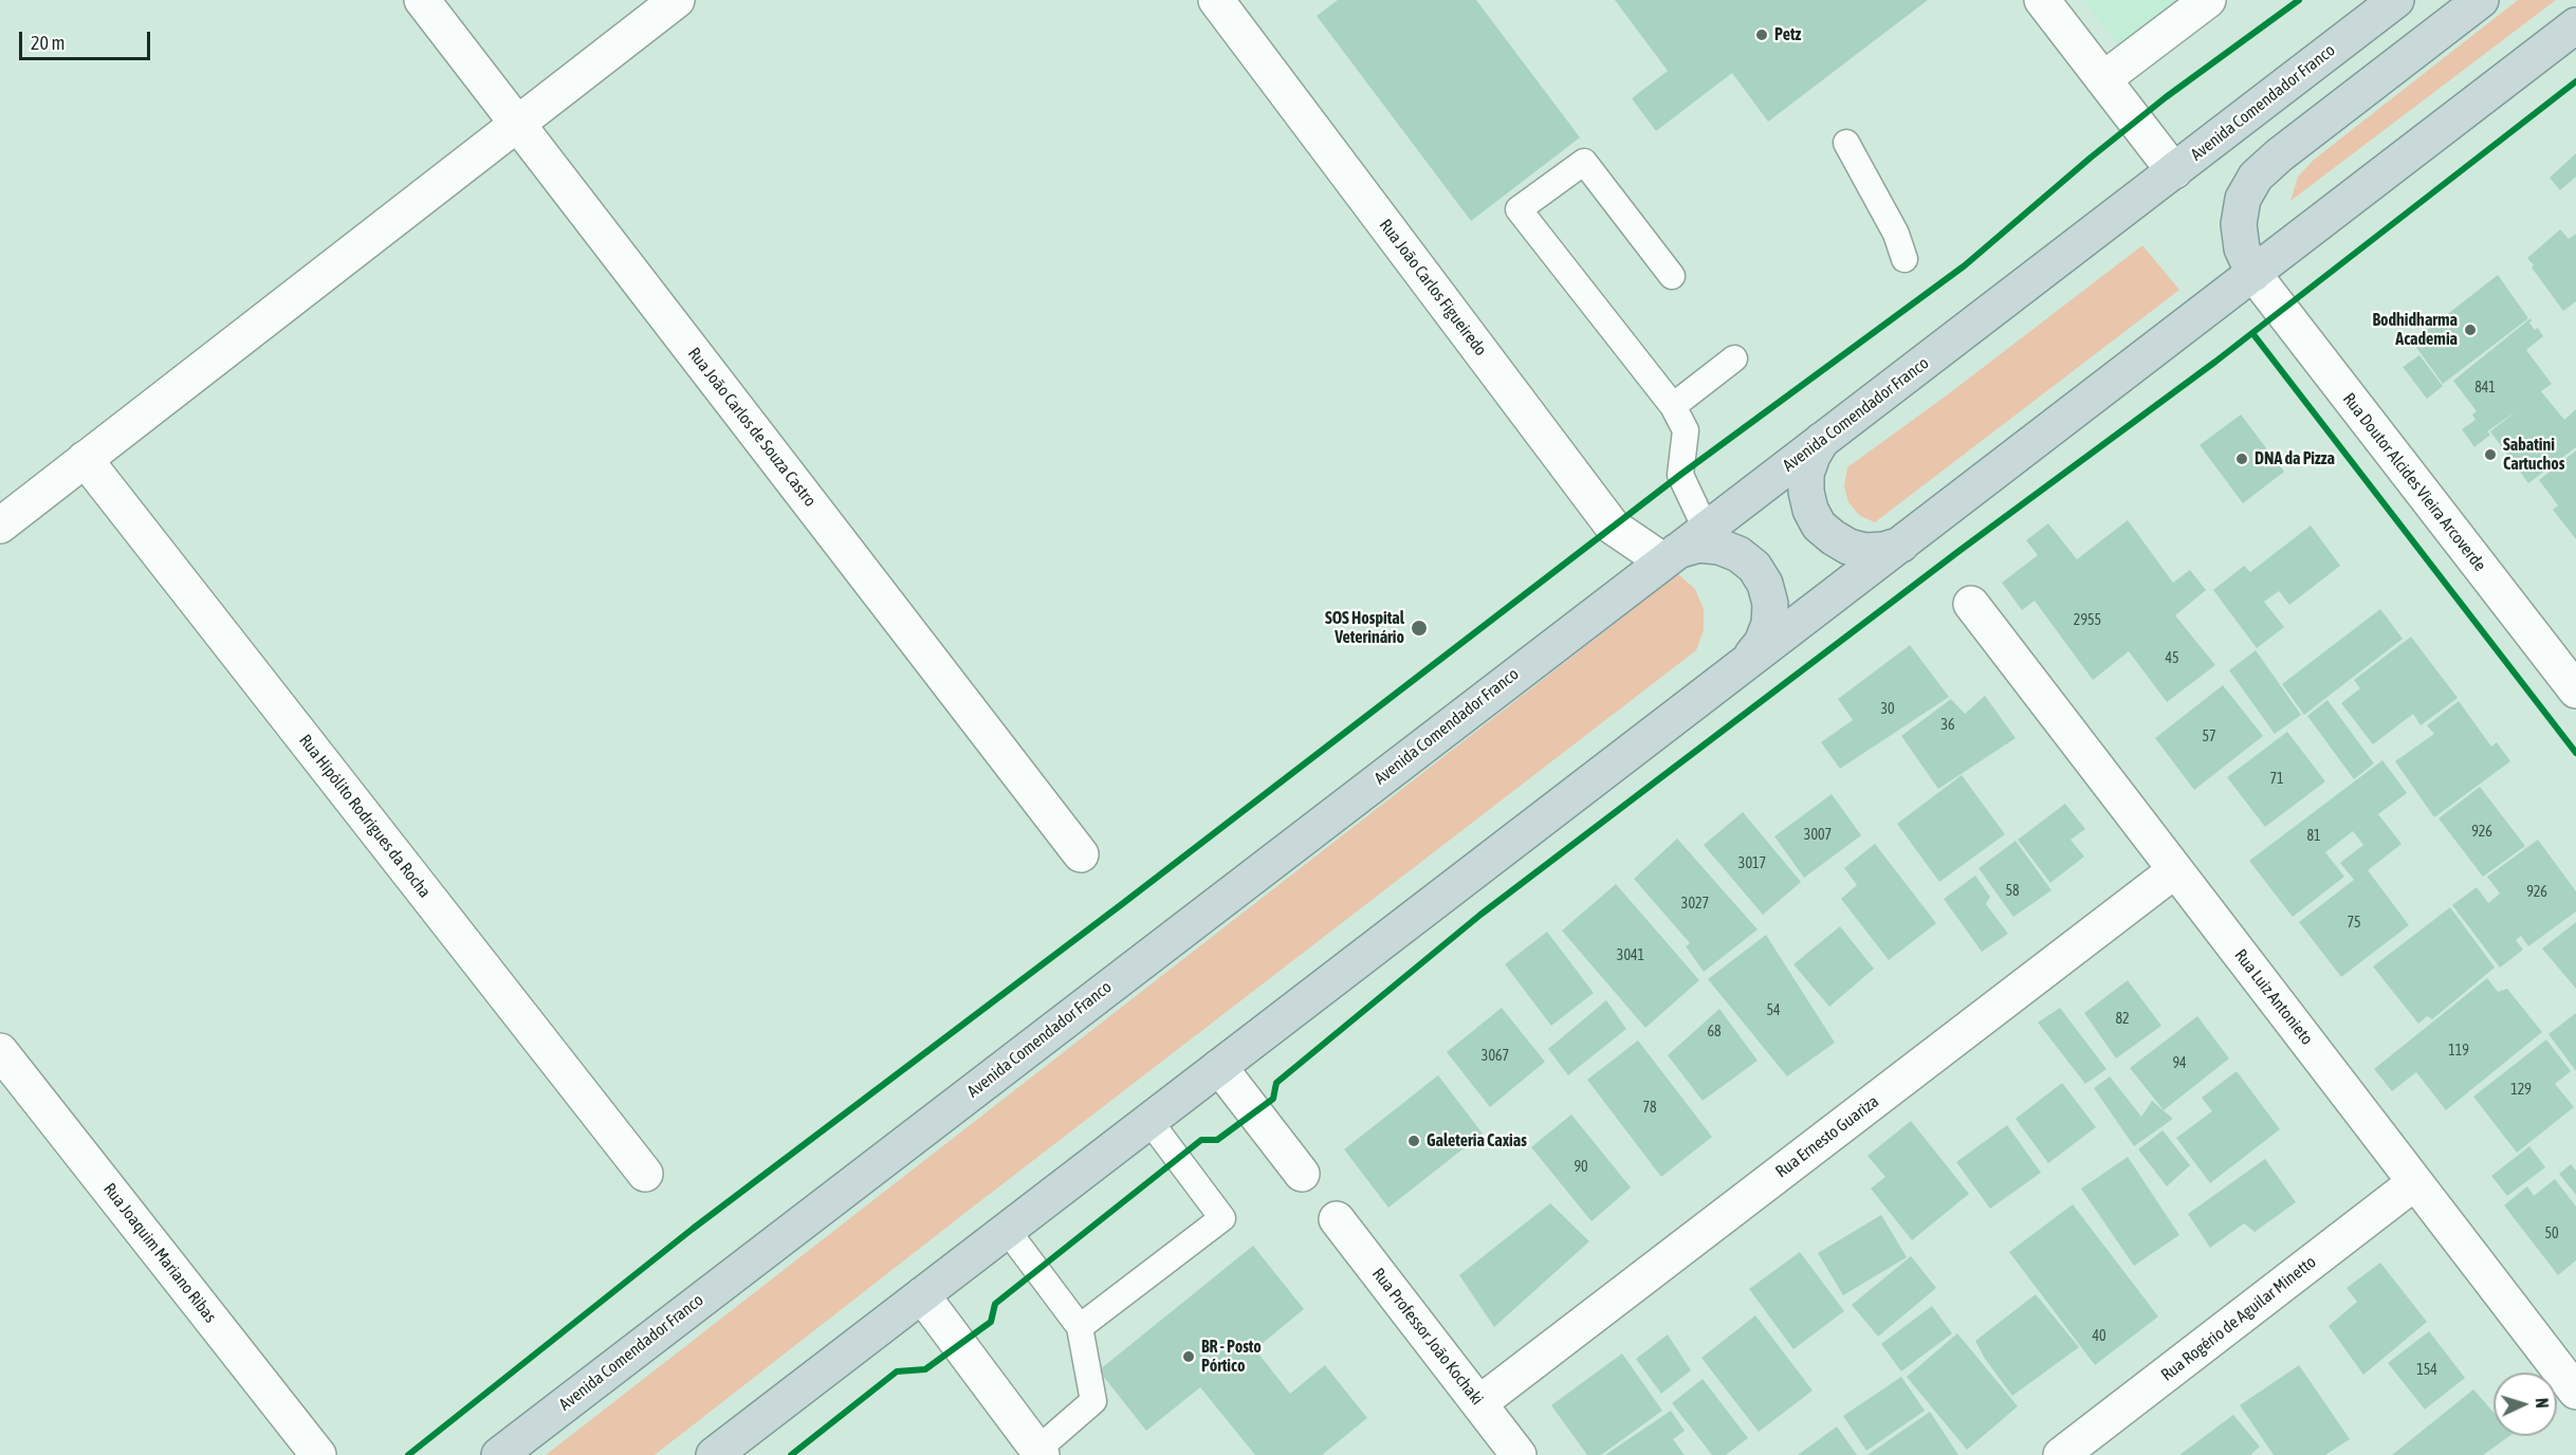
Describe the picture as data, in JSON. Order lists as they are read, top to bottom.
{
  "streets": {
    "highway": ["Avenida Comendador Franco"],
    "street": [
      "Rua João Carlos Figueiredo",
      "Rua João Carlos de Souza Castro",
      "Rua Doutor Alcides Vieira Arcoverde",
      "Rua Hipólito Rodrigues da Rocha",
      "Rua Luiz Antonieto",
      "Rua Ernesto Guariza",
      "Rua Joaquim Mariano Ribas",
      "Rua Rogério de Aguilar Minetto",
      "Rua Professor João Kochaki"
    ]
  },
  "crossings": [
    ["Avenida Comendador Franco", "Rua João Carlos Figueiredo"],
    ["Rua Luiz Antonieto", "Rua Ernesto Guariza"],
    ["Rua Luiz Antonieto", "Rua Rogério de Aguilar Minetto"],
    ["Rua Ernesto Guariza", "Rua Professor João Kochaki"]
  ],
  "places": [
    "Petz",
    "Bodhidharma Academia",
    "Sabatini Cartuchos",
    "DNA da Pizza",
    "SOS Hospital Veterinário",
    "Galeteria Caxias",
    "BR - Posto Pórtico"
  ],
  "house_numbers": [
    "841",
    "2955",
    "45",
    "30",
    "36",
    "57",
    "71",
    "926",
    "3007",
    "81",
    "3017",
    "58",
    "926",
    "3027",
    "75",
    "3041",
    "54",
    "82",
    "68",
    "119",
    "3067",
    "94",
    "129",
    "78",
    "90",
    "50",
    "40",
    "154"
  ],
  "scale_bar": "20 m",
  "north": "right"
}
